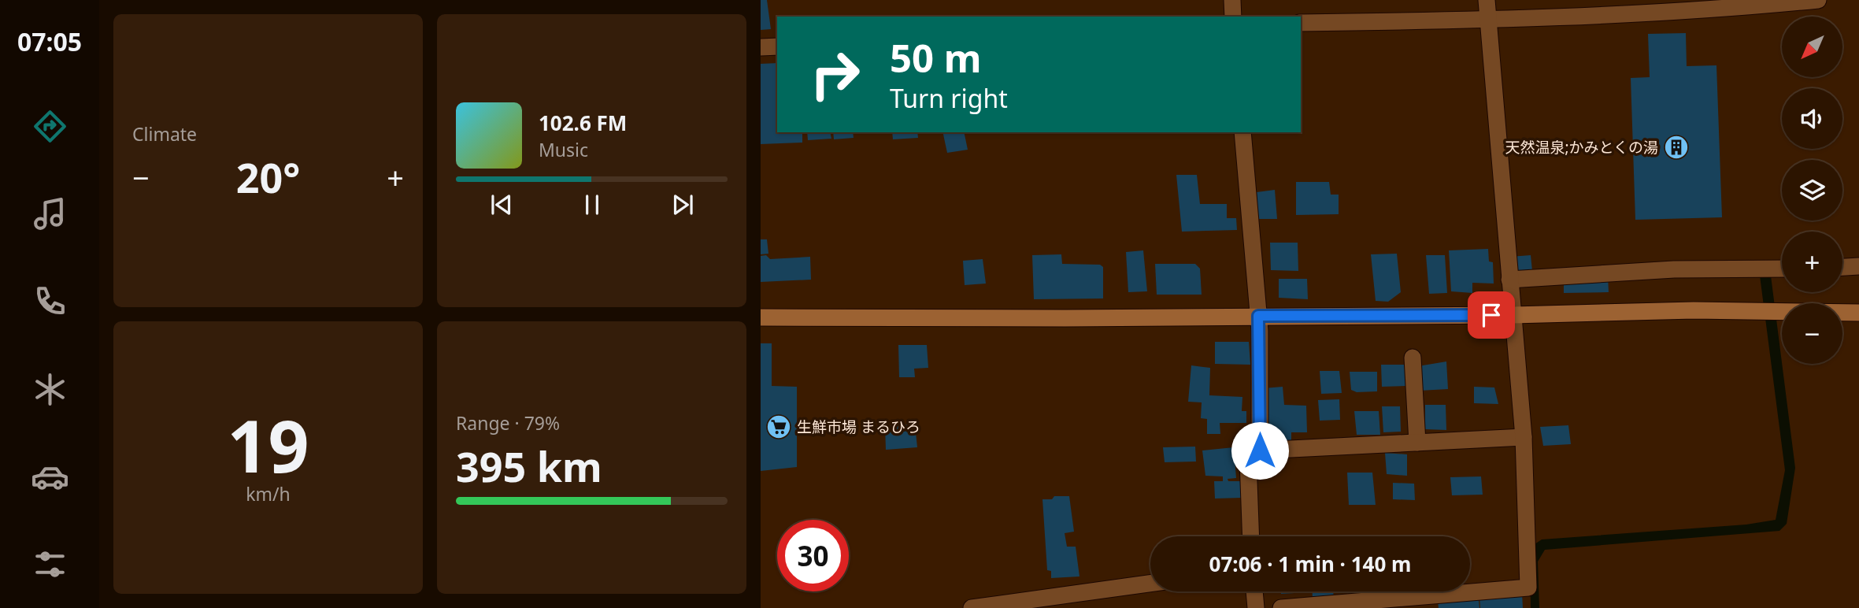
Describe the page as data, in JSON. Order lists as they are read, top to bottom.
{
  "places": {
    "building": ["天然温泉;かみとくの湯"],
    "supermarket": ["生鮮市場 まるひろ"]
  },
  "north": "bottom left",
  "page": {
    "tabs": "07:05",
    "tile": [
      "Climate",
      ["19", "km/h"],
      ["Range · 79%", "395 km"]
    ],
    "map_buttons": ["+", "−"],
    "turn": ["50 m", "Turn right"],
    "song": ["102.6 FM", "Music"],
    "heat": ["−", "20°", "+"],
    "limit": "30",
    "trip": "07:06 · 1 min · 140 m"
  }
}
